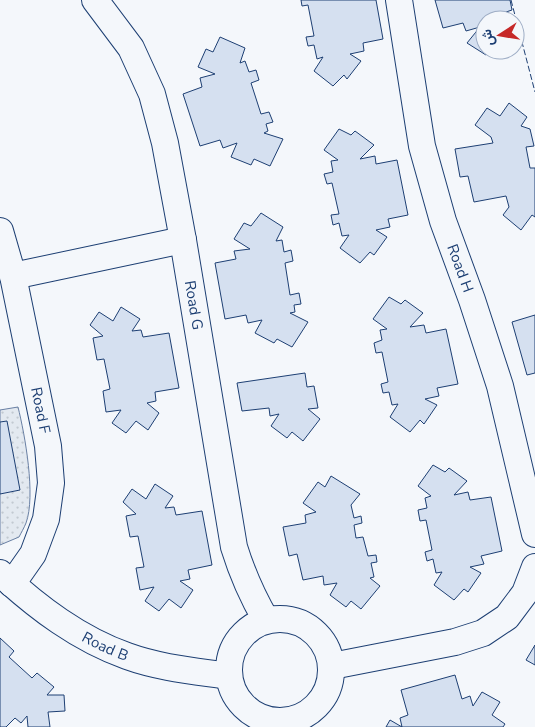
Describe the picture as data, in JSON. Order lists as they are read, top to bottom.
{
  "streets": {
    "street": [
      "Road H",
      "Road G",
      "Road F",
      "Road B"
    ]
  },
  "crossings": [
    ["Road G", "Road B"],
    ["Road F", "Road B"]
  ],
  "north": "left"
}
